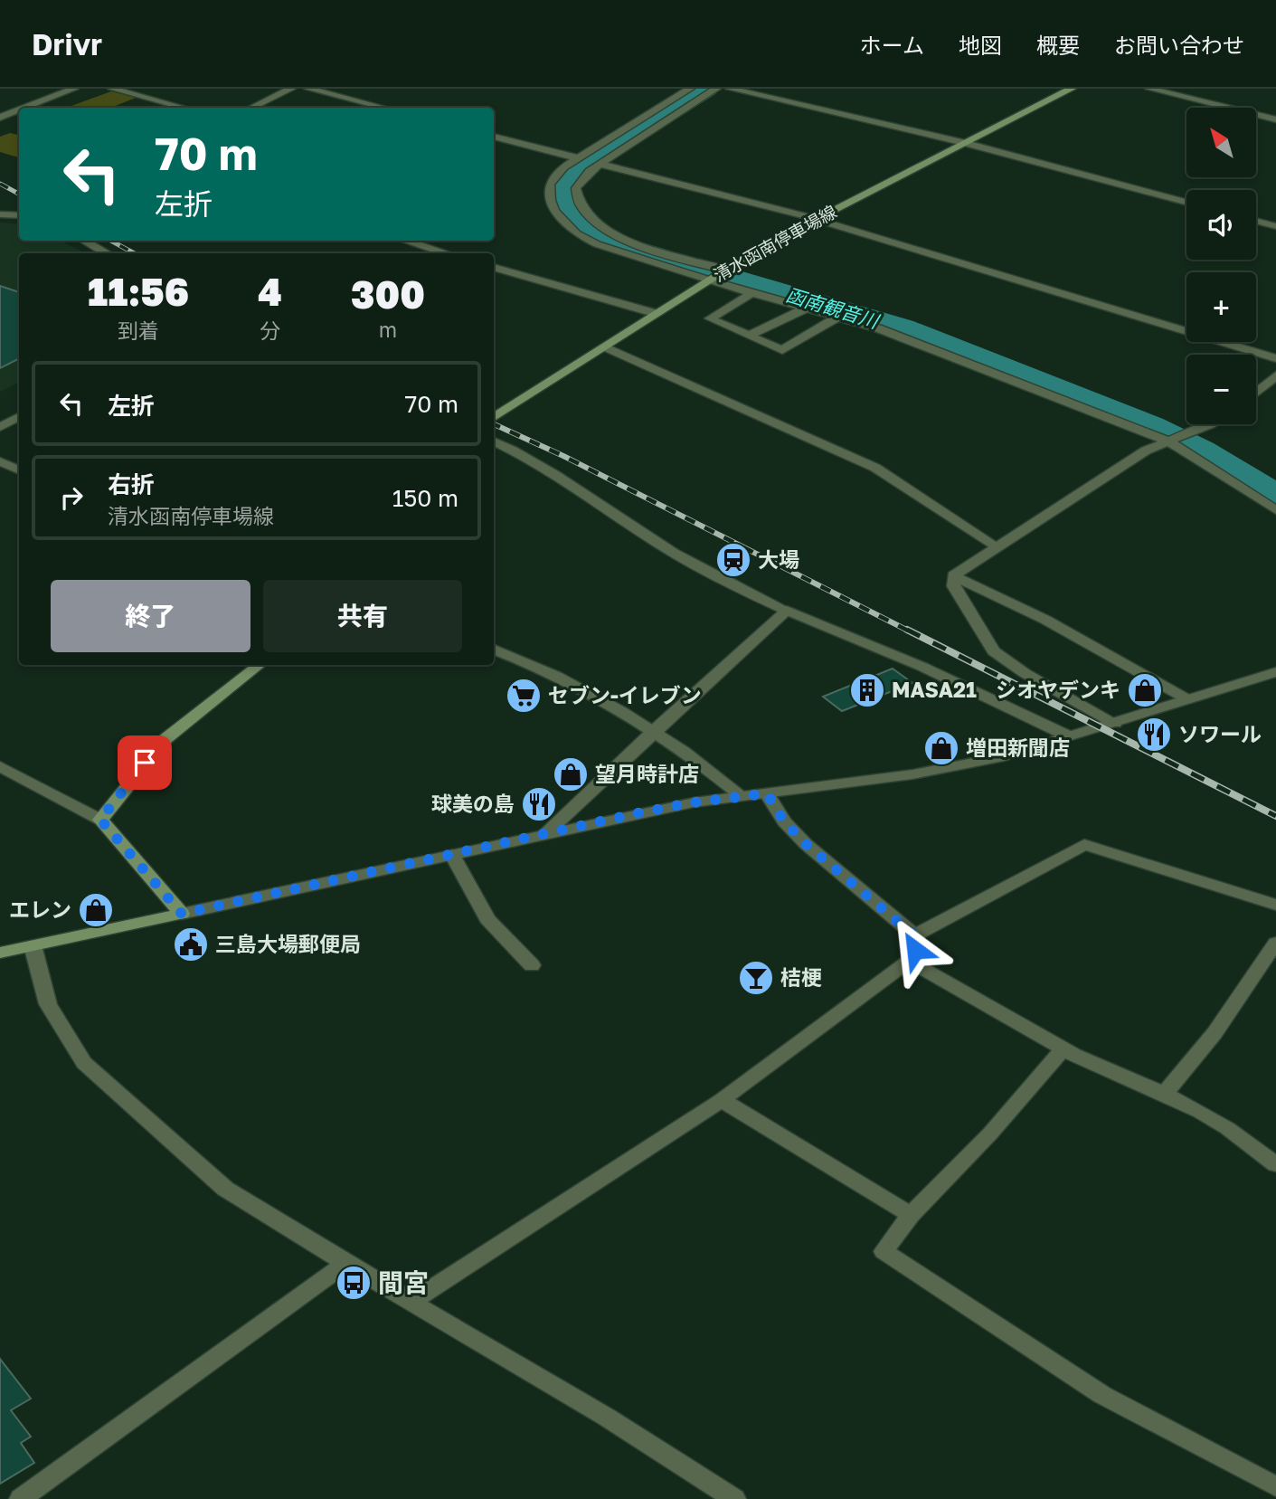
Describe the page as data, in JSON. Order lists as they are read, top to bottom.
{
  "streets": {
    "main road": ["清水函南停車場線"]
  },
  "water": ["函南観音川"],
  "places": {
    "station": ["大場"],
    "building": ["MASA21"],
    "shop": [
      "シオヤデンキ",
      "増田新聞店",
      "望月時計店",
      "エレン"
    ],
    "supermarket": ["セブン-イレブン"],
    "restaurant": ["ソワール", "球美の島"],
    "public building": ["三島大場郵便局"],
    "bar": ["桔梗"],
    "bus stop": ["間宮"]
  },
  "north": "top left",
  "page": {
    "header": "Drivr",
    "nav": [
      "ホーム",
      "地図",
      "概要",
      "お問い合わせ"
    ],
    "map_buttons": ["+", "−"],
    "turn": ["70 m", "左折"],
    "eta": [
      "11:56",
      "到着",
      "4",
      "分",
      "300",
      "m"
    ],
    "list": [
      {
        "name": "左折",
        "value": "70 m"
      },
      {
        "name": "右折",
        "note": "清水函南停車場線",
        "value": "150 m"
      }
    ],
    "buttons": ["終了", "共有"]
  }
}
